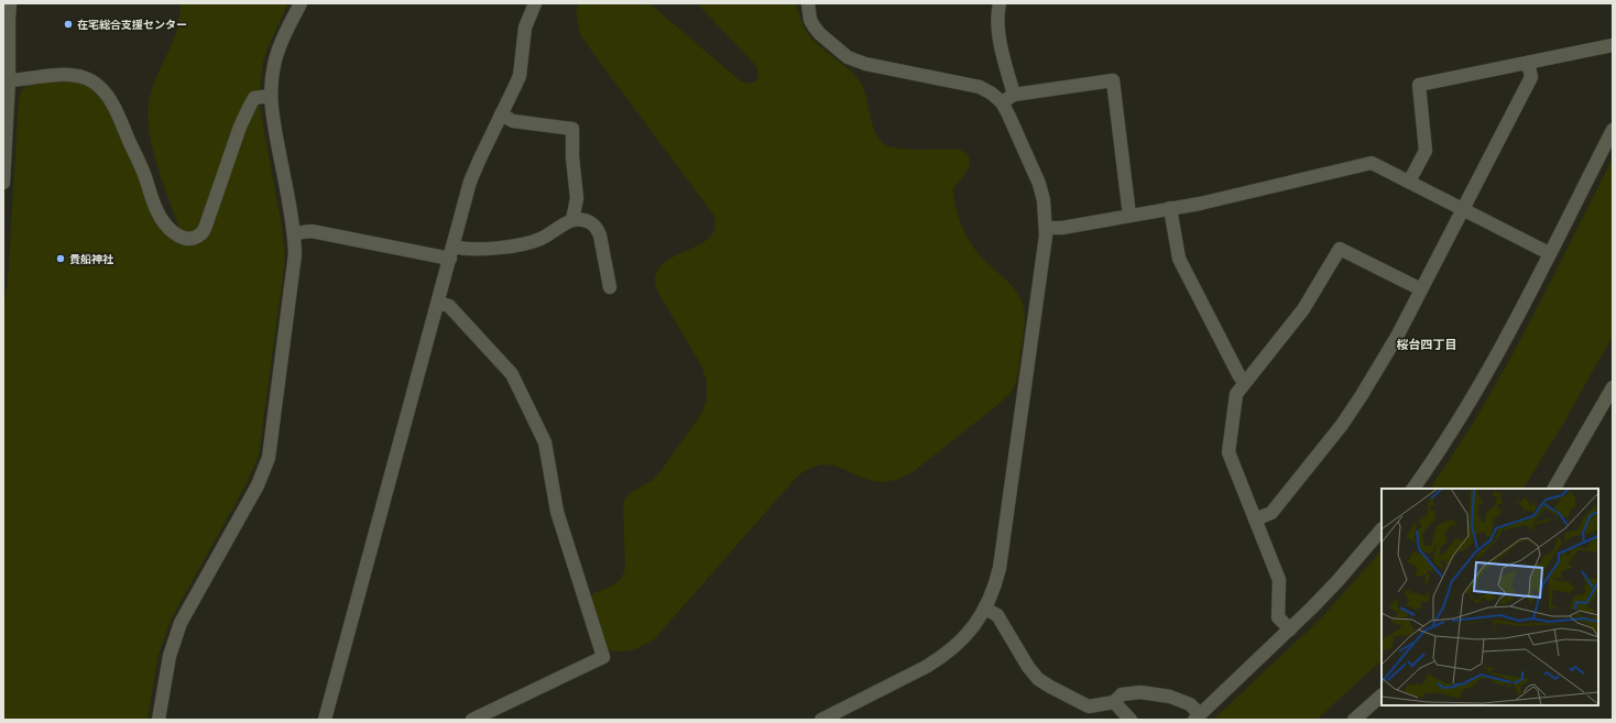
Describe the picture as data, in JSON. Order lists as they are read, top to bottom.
{
  "districts": ["桜台四丁目"],
  "places": ["在宅総合支援センター", "貴船神社"]
}
